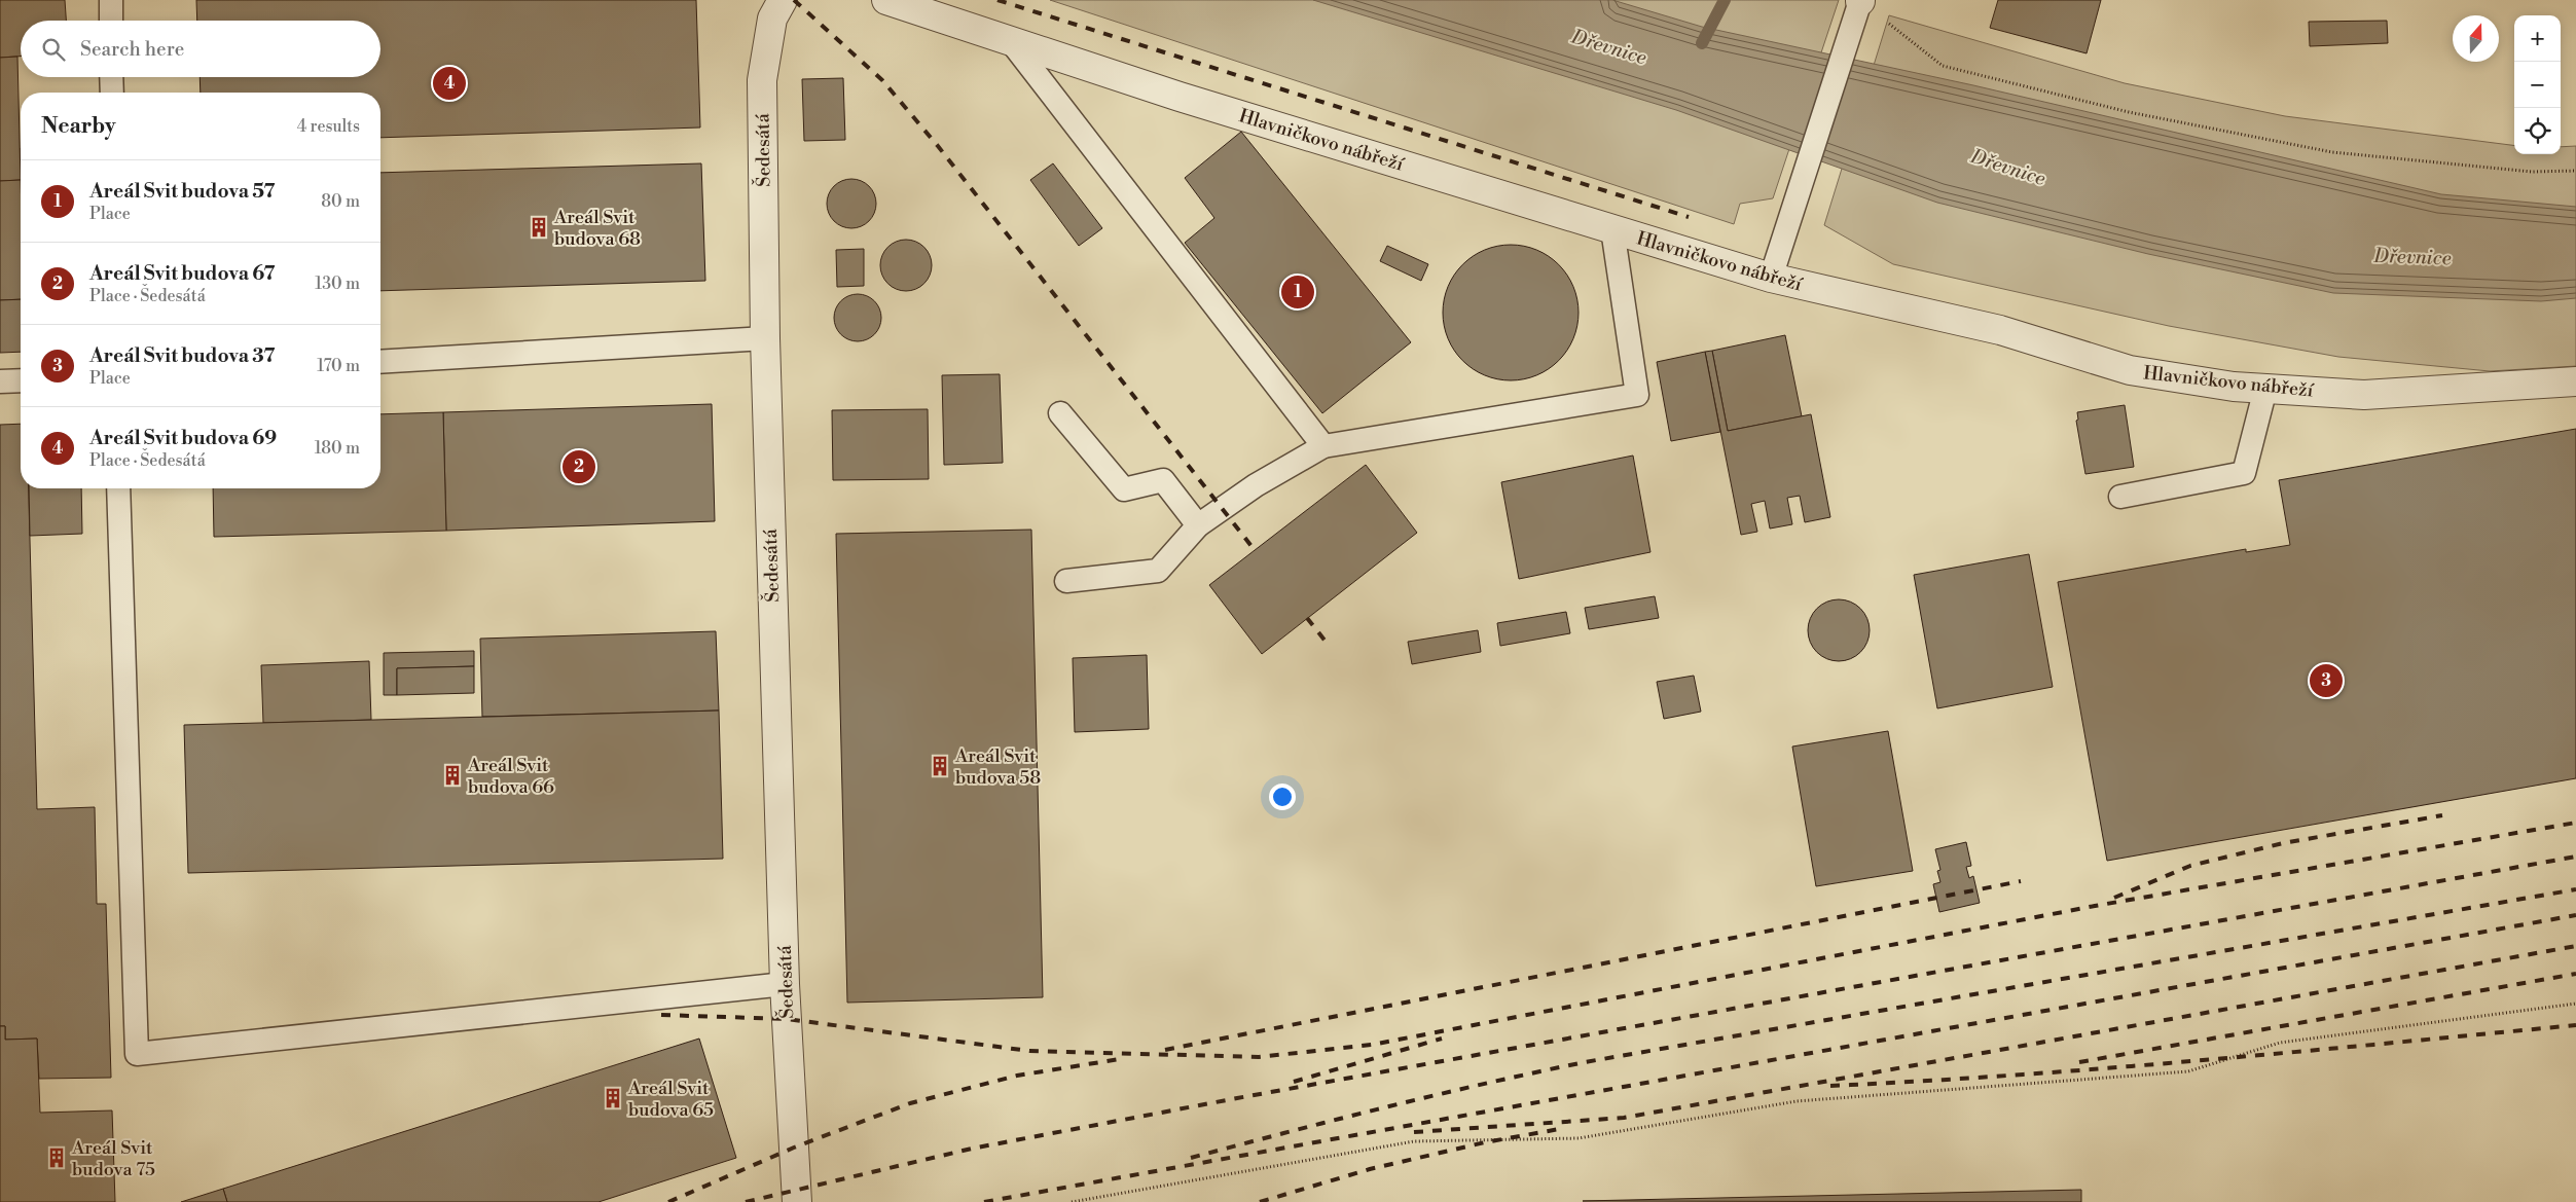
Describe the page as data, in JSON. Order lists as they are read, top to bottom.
{
  "streets": {
    "street": ["Hlavničkovo nábřeží", "Šedesátá"]
  },
  "water": ["Dřevnice"],
  "places": {
    "building": [
      "Areál Svit budova 68",
      "Areál Svit budova 58",
      "Areál Svit budova 66",
      "Areál Svit budova 65",
      "Areál Svit budova 75"
    ]
  },
  "north": "top",
  "page": {
    "map_buttons": ["+", "−"],
    "search": "Search here",
    "pins": [
      "4",
      "1",
      "2",
      "3"
    ],
    "heading": ["Nearby", "4 results"],
    "list": [
      {
        "mark": "1",
        "name": "Areál Svit budova 57",
        "note": "Place",
        "value": "80 m"
      },
      {
        "mark": "2",
        "name": "Areál Svit budova 67",
        "note": "Place · Šedesátá",
        "value": "130 m"
      },
      {
        "mark": "3",
        "name": "Areál Svit budova 37",
        "note": "Place",
        "value": "170 m"
      },
      {
        "mark": "4",
        "name": "Areál Svit budova 69",
        "note": "Place · Šedesátá",
        "value": "180 m"
      }
    ]
  }
}
